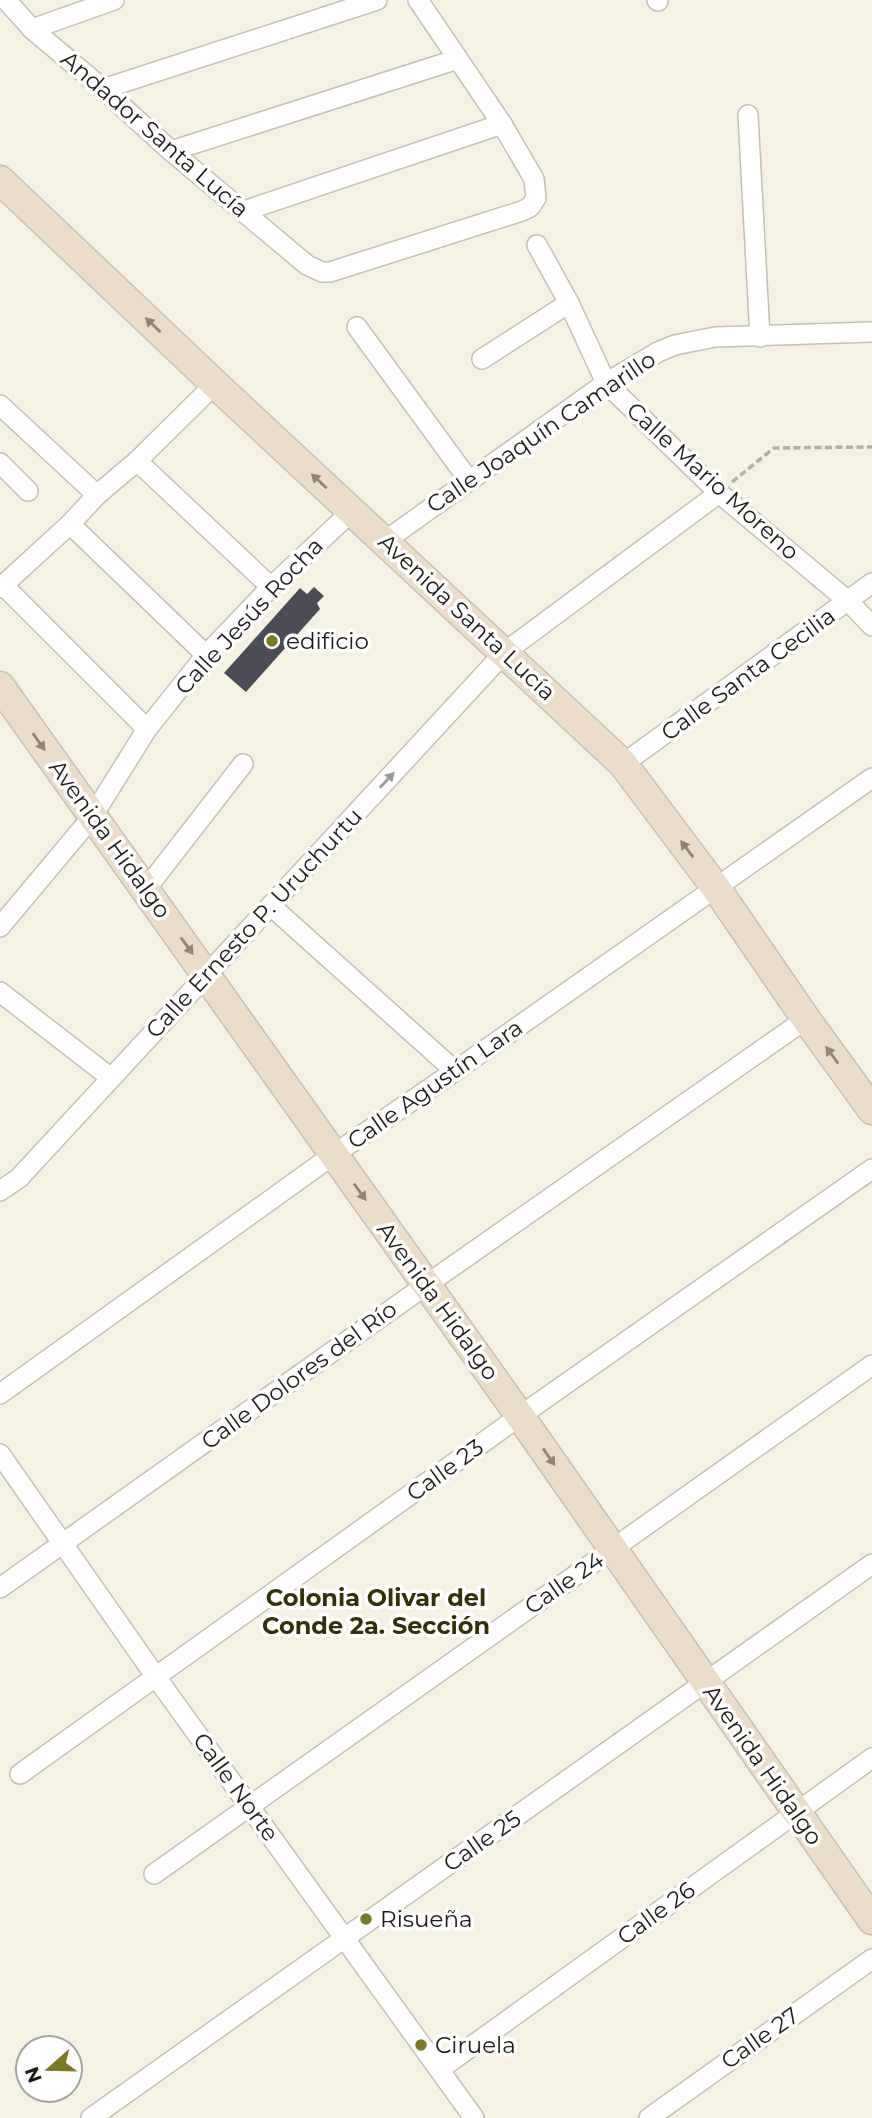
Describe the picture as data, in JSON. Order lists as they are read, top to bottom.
{
  "streets": {
    "street": [
      "Andador Santa Lucía",
      "Calle Joaquín Camarillo",
      "Calle Mario Moreno",
      "Calle Jesús Rocha",
      "Avenida Santa Lucía",
      "Calle Santa Cecilia",
      "Avenida Hidalgo",
      "Calle Ernesto P. Uruchurtu",
      "Calle Agustín Lara",
      "Calle Dolores del Río",
      "Calle 23",
      "Calle 24",
      "Calle Norte",
      "Calle 25",
      "Calle 26",
      "Calle 27"
    ]
  },
  "crossings": [
    ["Calle Joaquín Camarillo", "Calle Mario Moreno"],
    ["Calle Joaquín Camarillo", "Avenida Santa Lucía"],
    ["Calle Mario Moreno", "Calle Santa Cecilia"],
    ["Calle Mario Moreno", "Calle Ernesto P. Uruchurtu"],
    ["Calle Jesús Rocha", "Avenida Santa Lucía"],
    ["Calle Jesús Rocha", "Avenida Hidalgo"],
    ["Avenida Santa Lucía", "Calle Santa Cecilia"],
    ["Avenida Santa Lucía", "Calle Ernesto P. Uruchurtu"],
    ["Avenida Santa Lucía", "Calle Agustín Lara"],
    ["Avenida Santa Lucía", "Calle Dolores del Río"],
    ["Avenida Hidalgo", "Calle Ernesto P. Uruchurtu"],
    ["Avenida Hidalgo", "Calle Agustín Lara"],
    ["Avenida Hidalgo", "Calle Dolores del Río"],
    ["Avenida Hidalgo", "Calle 23"],
    ["Avenida Hidalgo", "Calle 24"],
    ["Avenida Hidalgo", "Calle 25"],
    ["Avenida Hidalgo", "Calle 26"],
    ["Calle Dolores del Río", "Calle Norte"],
    ["Calle 23", "Calle Norte"],
    ["Calle 24", "Calle Norte"],
    ["Calle Norte", "Calle 25"],
    ["Calle Norte", "Calle 26"]
  ],
  "districts": ["Colonia Olivar del Conde 2a. Sección"],
  "places": ["edificio", "Risueña", "Ciruela"],
  "north": "left"
}
